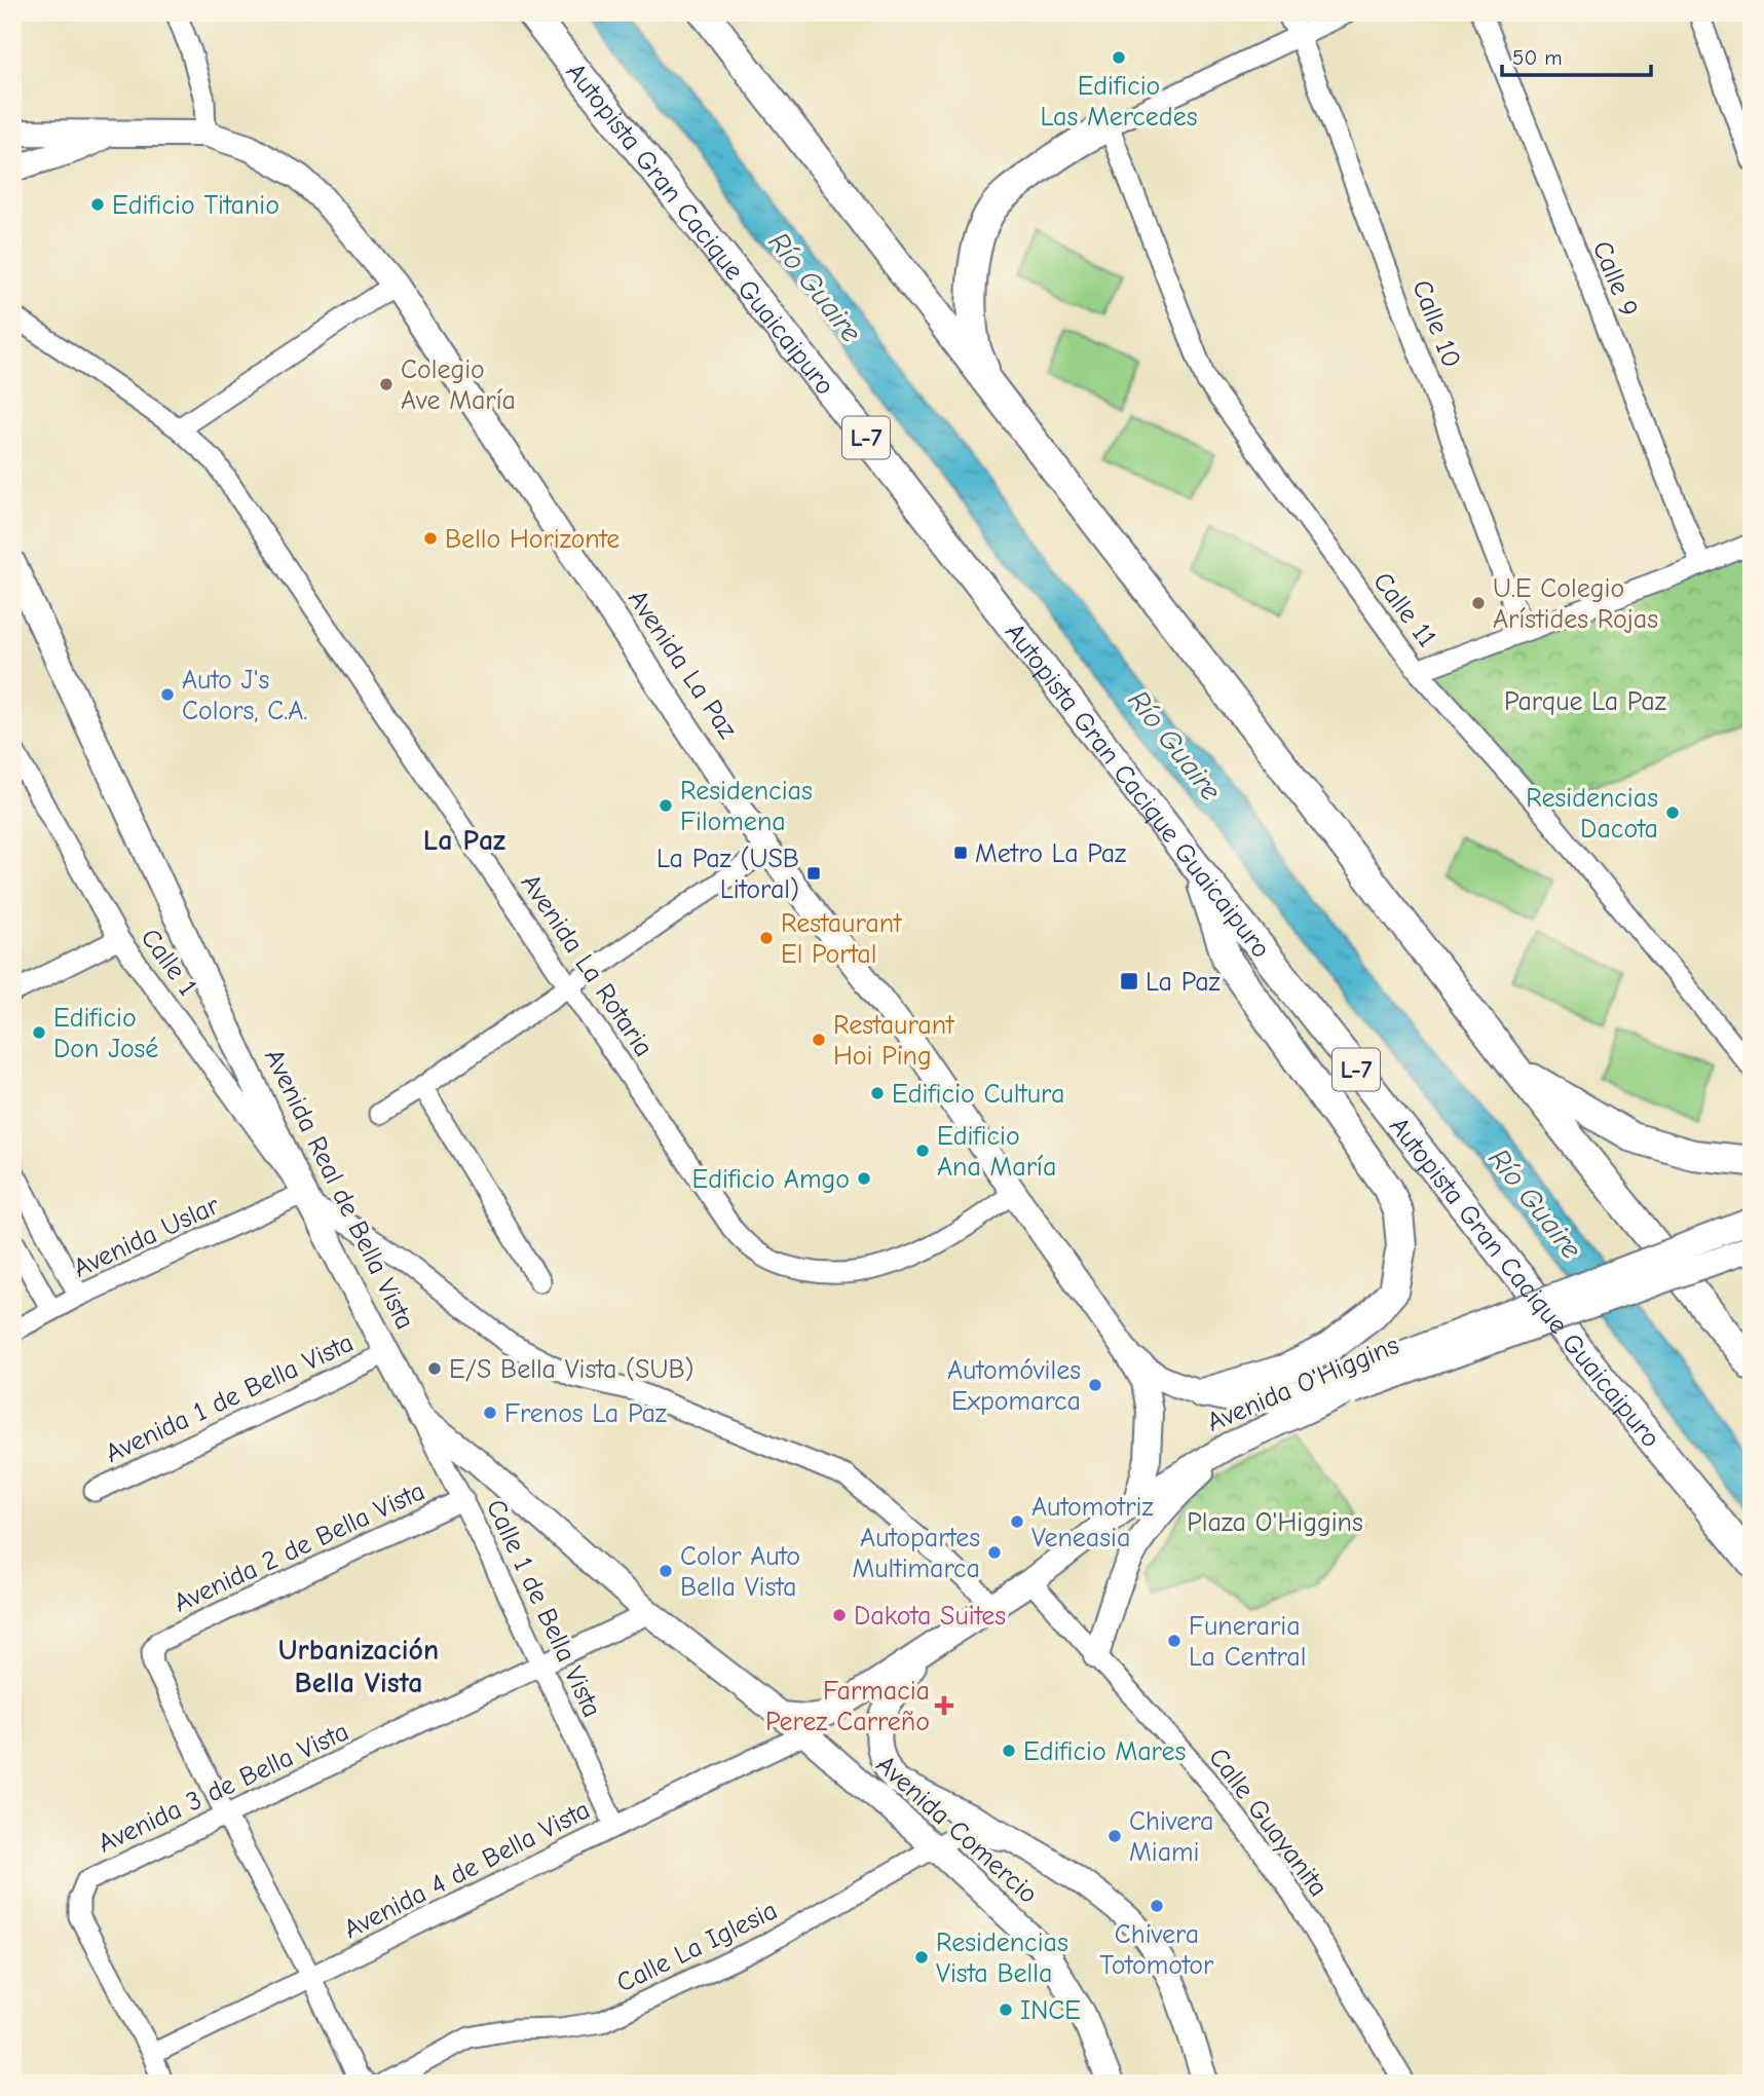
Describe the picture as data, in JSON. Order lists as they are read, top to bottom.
{
  "streets": {
    "highway": ["Autopista Gran Cacique Guaicaipuro", "L-7"],
    "main road": [
      "Avenida La Paz",
      "Avenida Real de Bella Vista",
      "Avenida O'Higgins",
      "Avenida Comercio"
    ],
    "street": [
      "Calle 9",
      "Calle 10",
      "Calle 11",
      "Calle 1",
      "Avenida La Rotaria",
      "Avenida Uslar",
      "Avenida 1 de Bella Vista",
      "Avenida 2 de Bella Vista",
      "Calle 1 de Bella Vista",
      "Avenida 3 de Bella Vista",
      "Calle Guayanita",
      "Avenida 4 de Bella Vista",
      "Calle La Iglesia"
    ]
  },
  "crossings": [
    ["Avenida La Paz", "Avenida La Rotaria"],
    ["Avenida La Paz", "Avenida O'Higgins"],
    ["Calle 1", "Avenida Real de Bella Vista"],
    ["Calle 1", "Avenida Uslar"],
    ["Avenida Real de Bella Vista", "Avenida Uslar"],
    ["Avenida Real de Bella Vista", "Avenida O'Higgins"],
    ["Avenida Real de Bella Vista", "Avenida 1 de Bella Vista"],
    ["Avenida Real de Bella Vista", "Calle 1 de Bella Vista"],
    ["Avenida Real de Bella Vista", "Avenida 3 de Bella Vista"],
    ["Avenida Real de Bella Vista", "Avenida Comercio"],
    ["Avenida O'Higgins", "Calle Guayanita"],
    ["Avenida O'Higgins", "Avenida Comercio"],
    ["Avenida O'Higgins", "Calle La Iglesia"],
    ["Avenida 2 de Bella Vista", "Calle 1 de Bella Vista"],
    ["Avenida 2 de Bella Vista", "Avenida 3 de Bella Vista"],
    ["Calle 1 de Bella Vista", "Avenida 3 de Bella Vista"],
    ["Calle 1 de Bella Vista", "Avenida 4 de Bella Vista"],
    ["Avenida 3 de Bella Vista", "Avenida 4 de Bella Vista"],
    ["Avenida Comercio", "Avenida 4 de Bella Vista"],
    ["Avenida Comercio", "Calle La Iglesia"]
  ],
  "districts": ["La Paz", "Urbanización Bella Vista"],
  "water": ["Río Guaire"],
  "parks": ["Parque La Paz", "Plaza O'Higgins"],
  "places": {
    "other": [
      "Edificio Las Mercedes",
      "Edificio Titanio",
      "Colegio Ave María",
      "Bello Horizonte",
      "U.E Colegio Arístides Rojas",
      "Auto J's Colors, C.A.",
      "Residencias Filomena",
      "Residencias Dacota",
      "Restaurant El Portal",
      "Edificio Don José",
      "Restaurant Hoi Ping",
      "Edificio Cultura",
      "Edificio Ana María",
      "Edificio Amgo",
      "E/S Bella Vista (SUB)",
      "Automóviles Expomarca",
      "Frenos La Paz",
      "Automotriz Veneasia",
      "Autopartes Multimarca",
      "Color Auto Bella Vista",
      "Dakota Suites",
      "Funeraria La Central",
      "Edificio Mares",
      "Chivera Miami",
      "Chivera Totomotor",
      "Residencias Vista Bella",
      "INCE"
    ],
    "transit": ["Metro La Paz", "La Paz (USB Litoral)", "La Paz"],
    "health": ["Farmacia Perez Carreño"]
  },
  "scale_bar": "50 m"
}
